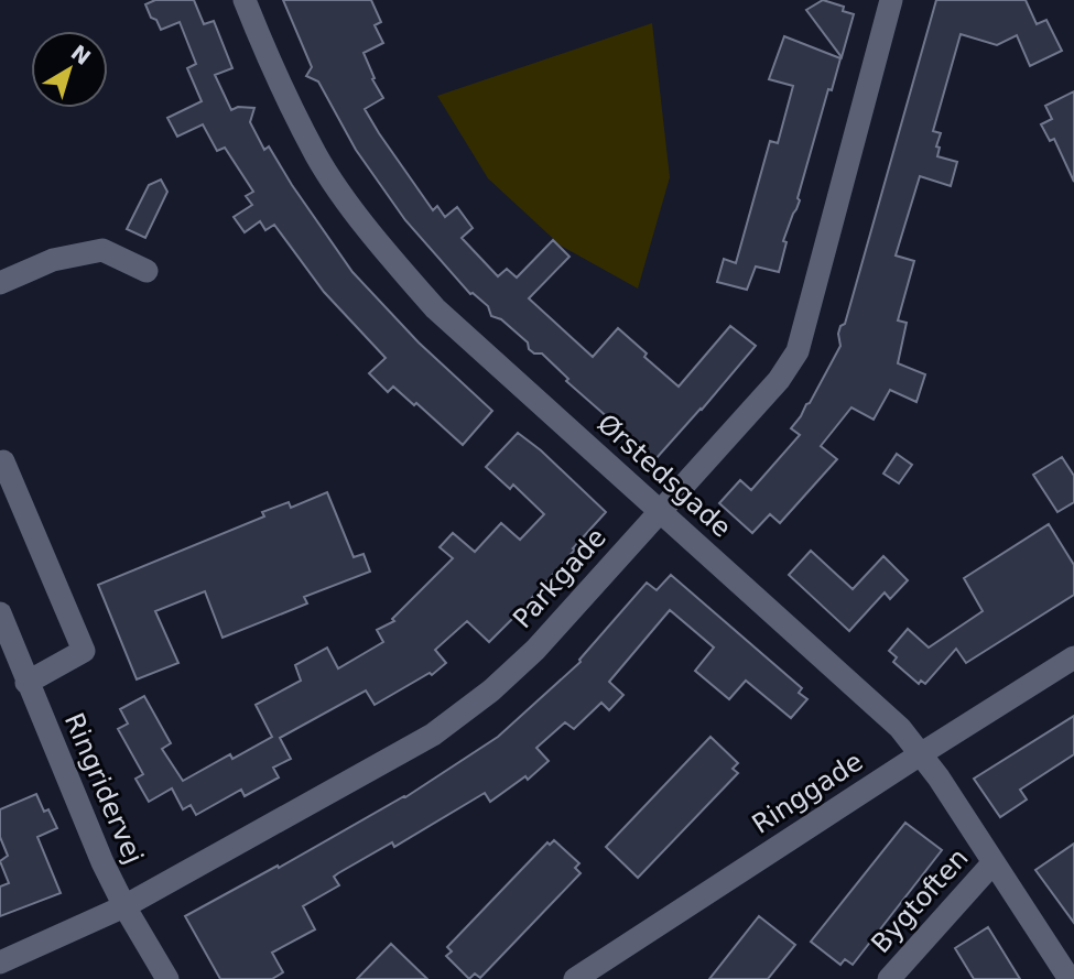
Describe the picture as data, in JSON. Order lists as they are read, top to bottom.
{
  "streets": {
    "street": [
      "Ørstedsgade",
      "Parkgade",
      "Ringridervej",
      "Ringgade",
      "Bygtoften"
    ]
  },
  "crossings": [
    ["Ørstedsgade", "Parkgade"],
    ["Ørstedsgade", "Ringgade"],
    ["Ørstedsgade", "Bygtoften"],
    ["Parkgade", "Ringridervej"]
  ],
  "north": "top right"
}
